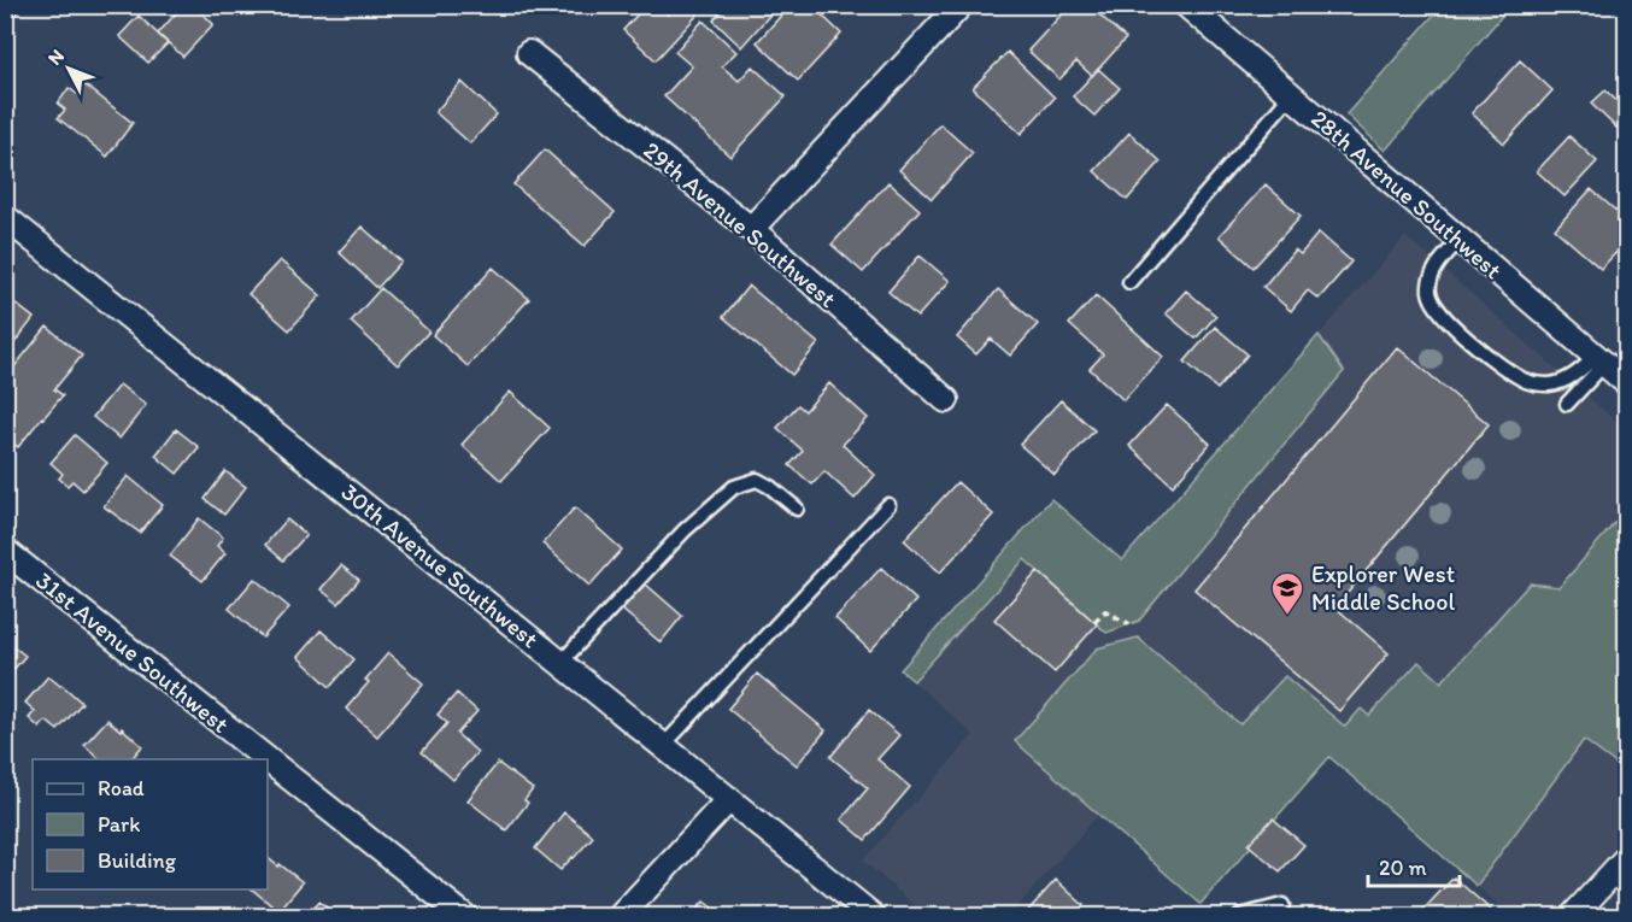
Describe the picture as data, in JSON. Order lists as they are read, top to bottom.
{
  "streets": {
    "street": [
      "28th Avenue Southwest",
      "29th Avenue Southwest",
      "30th Avenue Southwest",
      "31st Avenue Southwest"
    ]
  },
  "places": {
    "school or university": ["Explorer West Middle School"]
  },
  "legend": ["Road", "Park", "Building"],
  "scale_bar": "20 m",
  "north": "top left"
}
